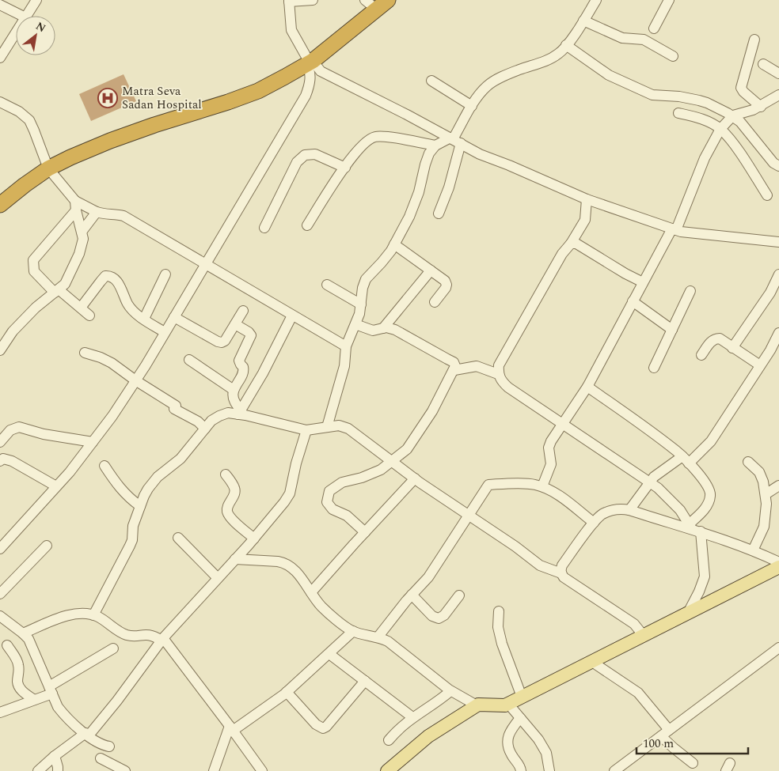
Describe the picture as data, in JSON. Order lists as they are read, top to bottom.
{
  "places": {
    "hospital": ["Matra Seva Sadan Hospital"]
  },
  "scale_bar": "100 m",
  "north": "top right"
}
